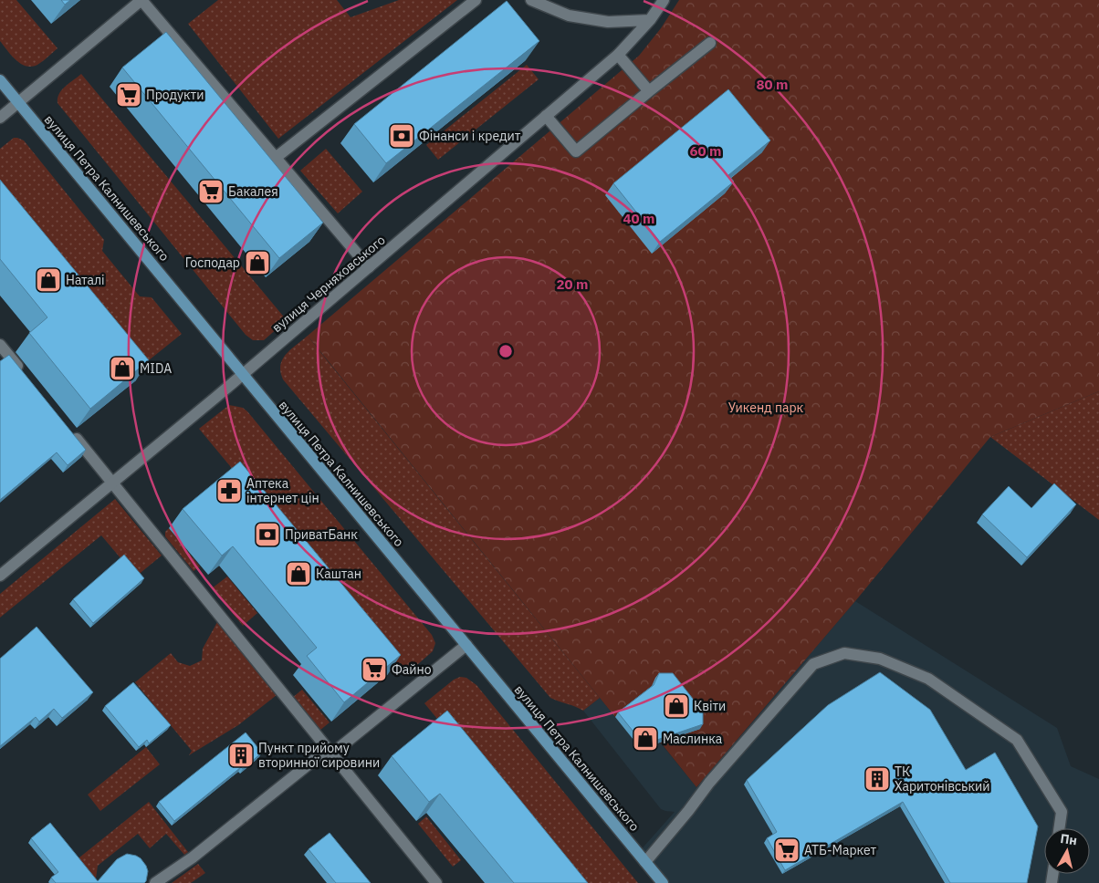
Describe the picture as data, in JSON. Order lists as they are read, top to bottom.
{
  "streets": {
    "main road": ["вулиця Петра Калнишевського"],
    "street": ["вулиця Черняховського"]
  },
  "crossings": [
    ["вулиця Петра Калнишевського", "вулиця Черняховського"]
  ],
  "parks": ["Уикенд парк"],
  "places": {
    "supermarket": [
      "Продукти",
      "Бакалея",
      "Файно",
      "АТБ-Маркет"
    ],
    "bank": ["Фінанси і кредит", "ПриватБанк"],
    "shop": [
      "Господар",
      "Наталі",
      "MIDA",
      "Каштан",
      "Квіти",
      "Маслинка"
    ],
    "pharmacy": ["Аптека інтернет цін"],
    "building": ["Пункт прийому вторинної сировини", "ТК Харитонівський"]
  },
  "north": "top",
  "rings": [
    "80 m",
    "60 m",
    "40 m",
    "20 m"
  ]
}
